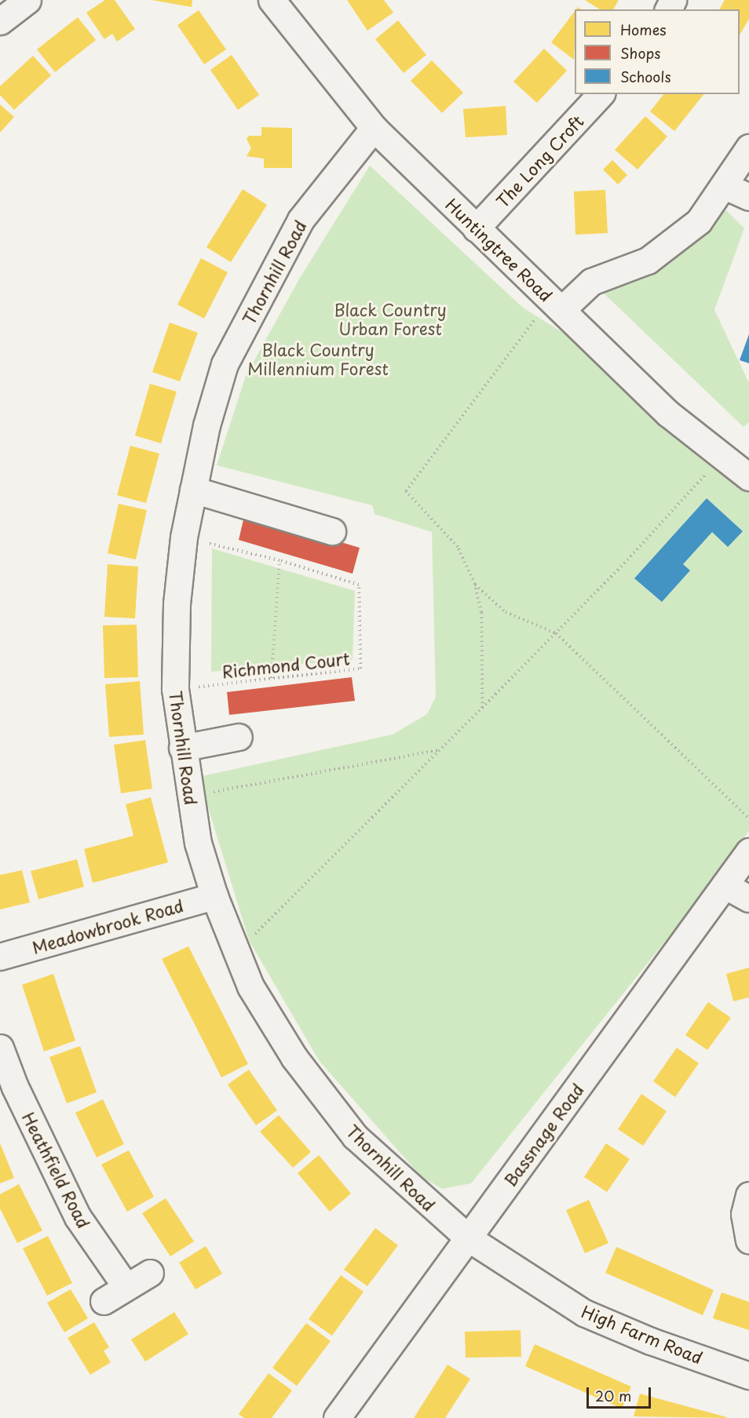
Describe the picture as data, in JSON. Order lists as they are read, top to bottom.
{
  "streets": {
    "street": [
      "The Long Croft",
      "Huntingtree Road",
      "Thornhill Road",
      "Meadowbrook Road",
      "Bassnage Road",
      "Heathfield Road",
      "High Farm Road"
    ],
    "path": ["Richmond Court"]
  },
  "crossings": [
    ["The Long Croft", "Huntingtree Road"],
    ["Huntingtree Road", "Thornhill Road"],
    ["Thornhill Road", "Richmond Court"],
    ["Thornhill Road", "Meadowbrook Road"],
    ["Thornhill Road", "Bassnage Road"],
    ["Thornhill Road", "High Farm Road"],
    ["Bassnage Road", "High Farm Road"]
  ],
  "parks": ["Black Country Urban Forest", "Black Country Millennium Forest"],
  "legend": ["Homes", "Shops", "Schools"],
  "scale_bar": "20 m"
}
